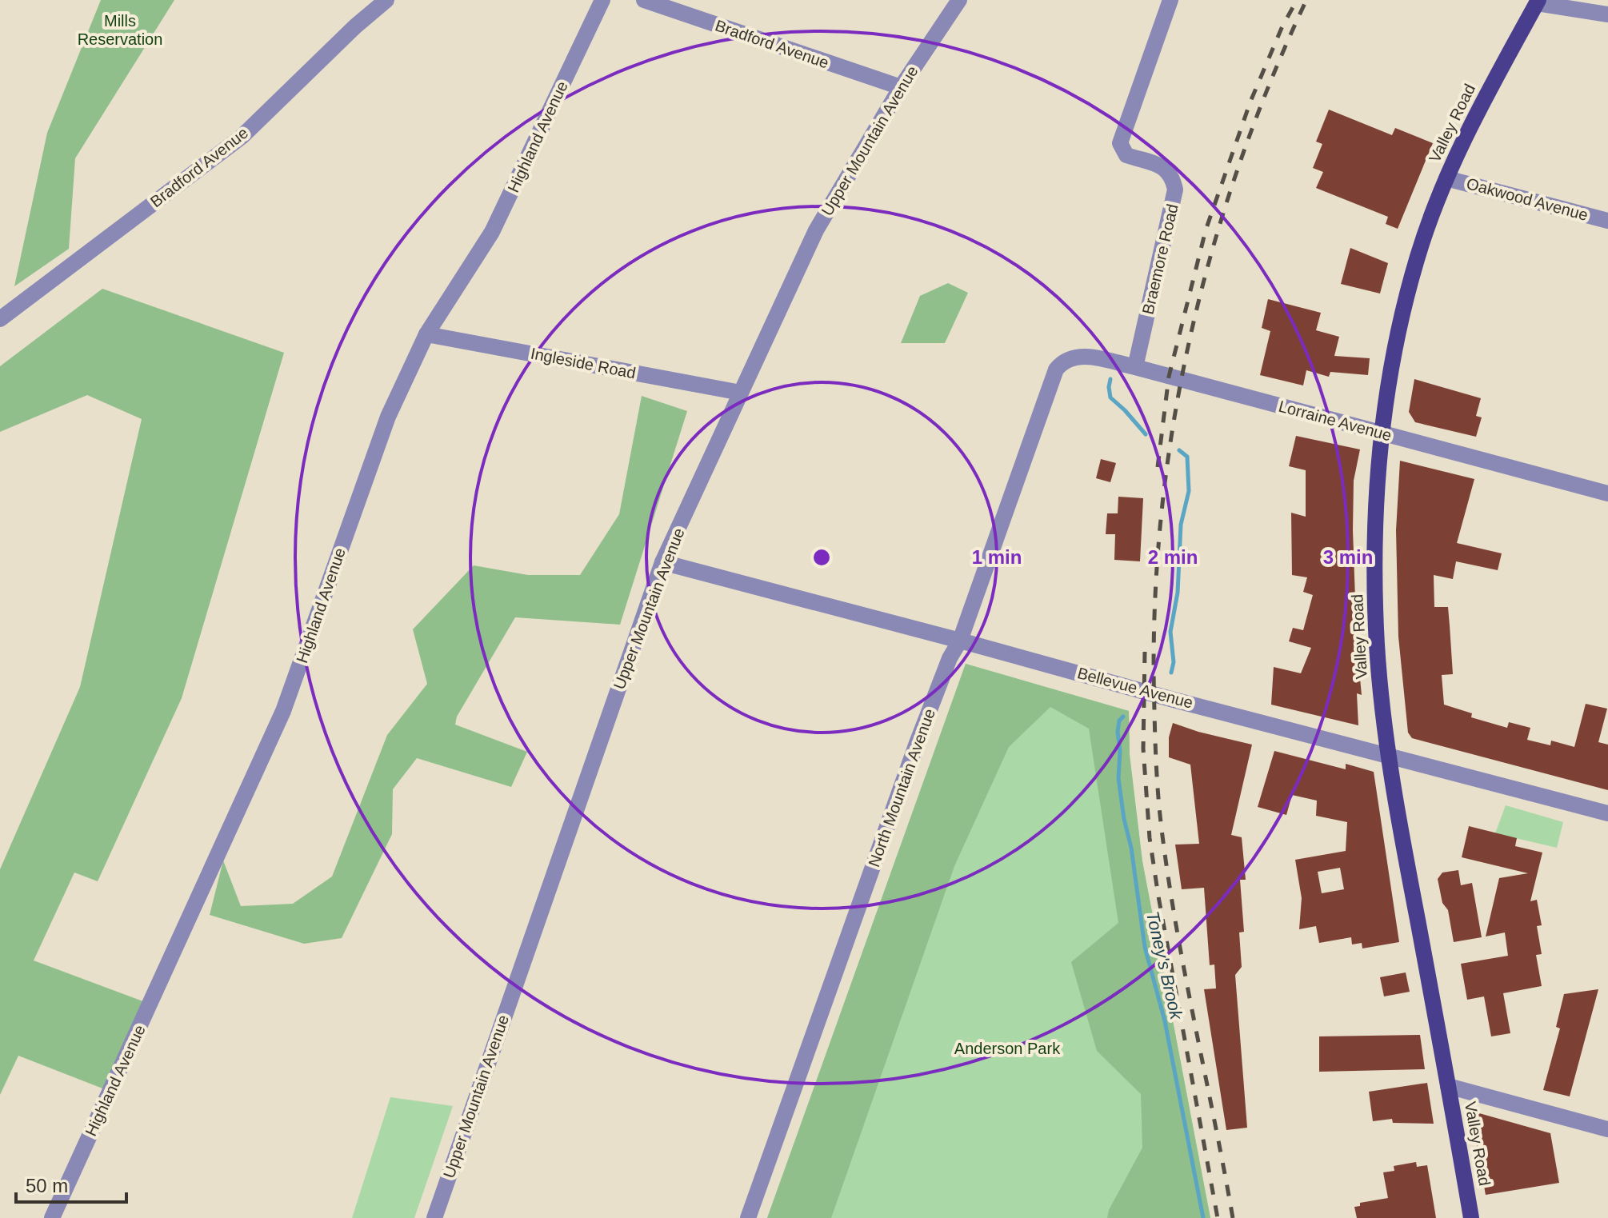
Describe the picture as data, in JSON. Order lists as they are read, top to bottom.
{
  "streets": {
    "main road": ["Valley Road"],
    "street": [
      "Bradford Avenue",
      "Highland Avenue",
      "Upper Mountain Avenue",
      "Oakwood Avenue",
      "Braemore Road",
      "Ingleside Road",
      "Lorraine Avenue",
      "Bellevue Avenue",
      "North Mountain Avenue"
    ]
  },
  "crossings": [
    ["Bradford Avenue", "Upper Mountain Avenue"],
    ["Valley Road", "Oakwood Avenue"],
    ["Valley Road", "Lorraine Avenue"],
    ["Valley Road", "Bellevue Avenue"],
    ["Highland Avenue", "Ingleside Road"],
    ["Upper Mountain Avenue", "Ingleside Road"],
    ["Upper Mountain Avenue", "Bellevue Avenue"],
    ["Braemore Road", "Lorraine Avenue"],
    ["Lorraine Avenue", "North Mountain Avenue"],
    ["Bellevue Avenue", "North Mountain Avenue"]
  ],
  "water": ["Toney's Brook"],
  "parks": ["Mills Reservation", "Anderson Park"],
  "scale_bar": "50 m",
  "rings": ["1 min", "2 min", "3 min"]
}
